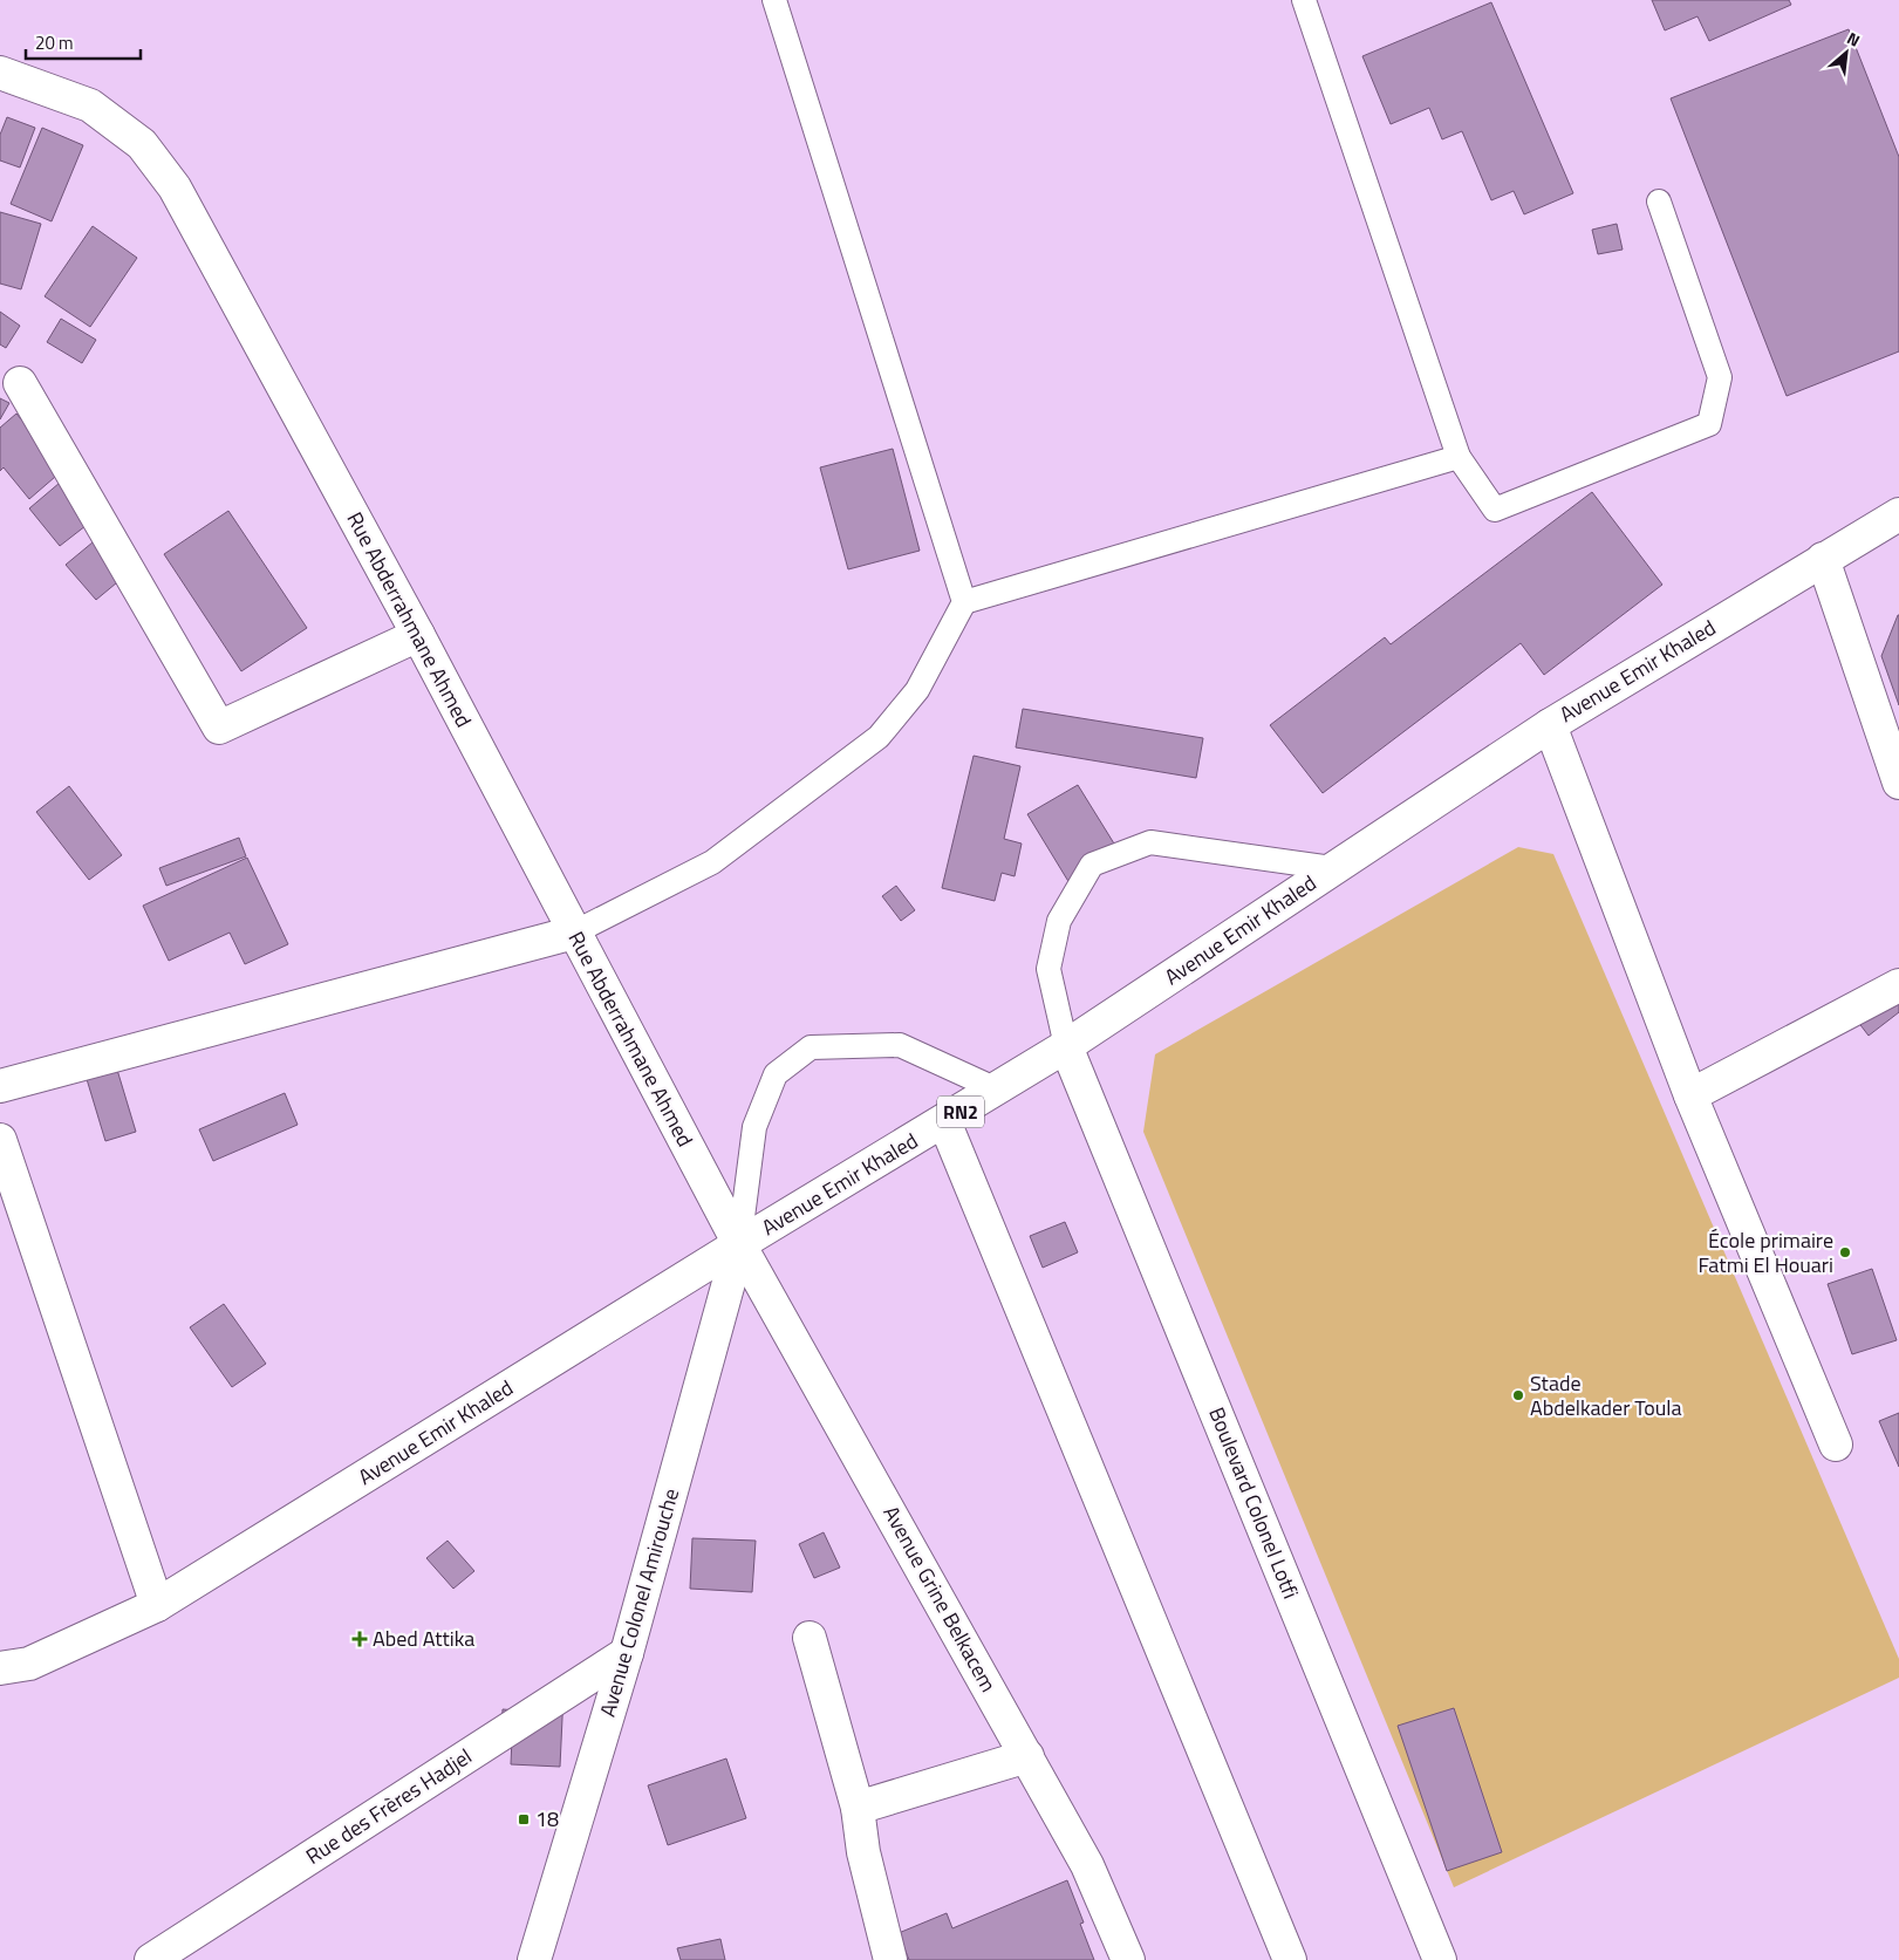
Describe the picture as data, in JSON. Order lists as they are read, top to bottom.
{
  "streets": {
    "main road": [
      "Rue Abderrahmane Ahmed",
      "Avenue Emir Khaled",
      "RN2",
      "Boulevard Colonel Lotfi",
      "Avenue Grine Belkacem",
      "Avenue Colonel Amirouche",
      "Rue des Frères Hadjel"
    ]
  },
  "crossings": [
    ["Rue Abderrahmane Ahmed", "Avenue Emir Khaled"],
    ["Rue Abderrahmane Ahmed", "Avenue Grine Belkacem"],
    ["Rue Abderrahmane Ahmed", "Avenue Colonel Amirouche"],
    ["Avenue Emir Khaled", "Boulevard Colonel Lotfi"],
    ["Avenue Emir Khaled", "Avenue Grine Belkacem"],
    ["Avenue Emir Khaled", "Avenue Colonel Amirouche"],
    ["Avenue Grine Belkacem", "Avenue Colonel Amirouche"],
    ["Avenue Colonel Amirouche", "Rue des Frères Hadjel"]
  ],
  "places": {
    "other": ["École primaire Fatmi El Houari", "Stade Abdelkader Toula"],
    "health": ["Abed Attika"],
    "transit": ["18"]
  },
  "scale_bar": "20 m",
  "north": "top right"
}
